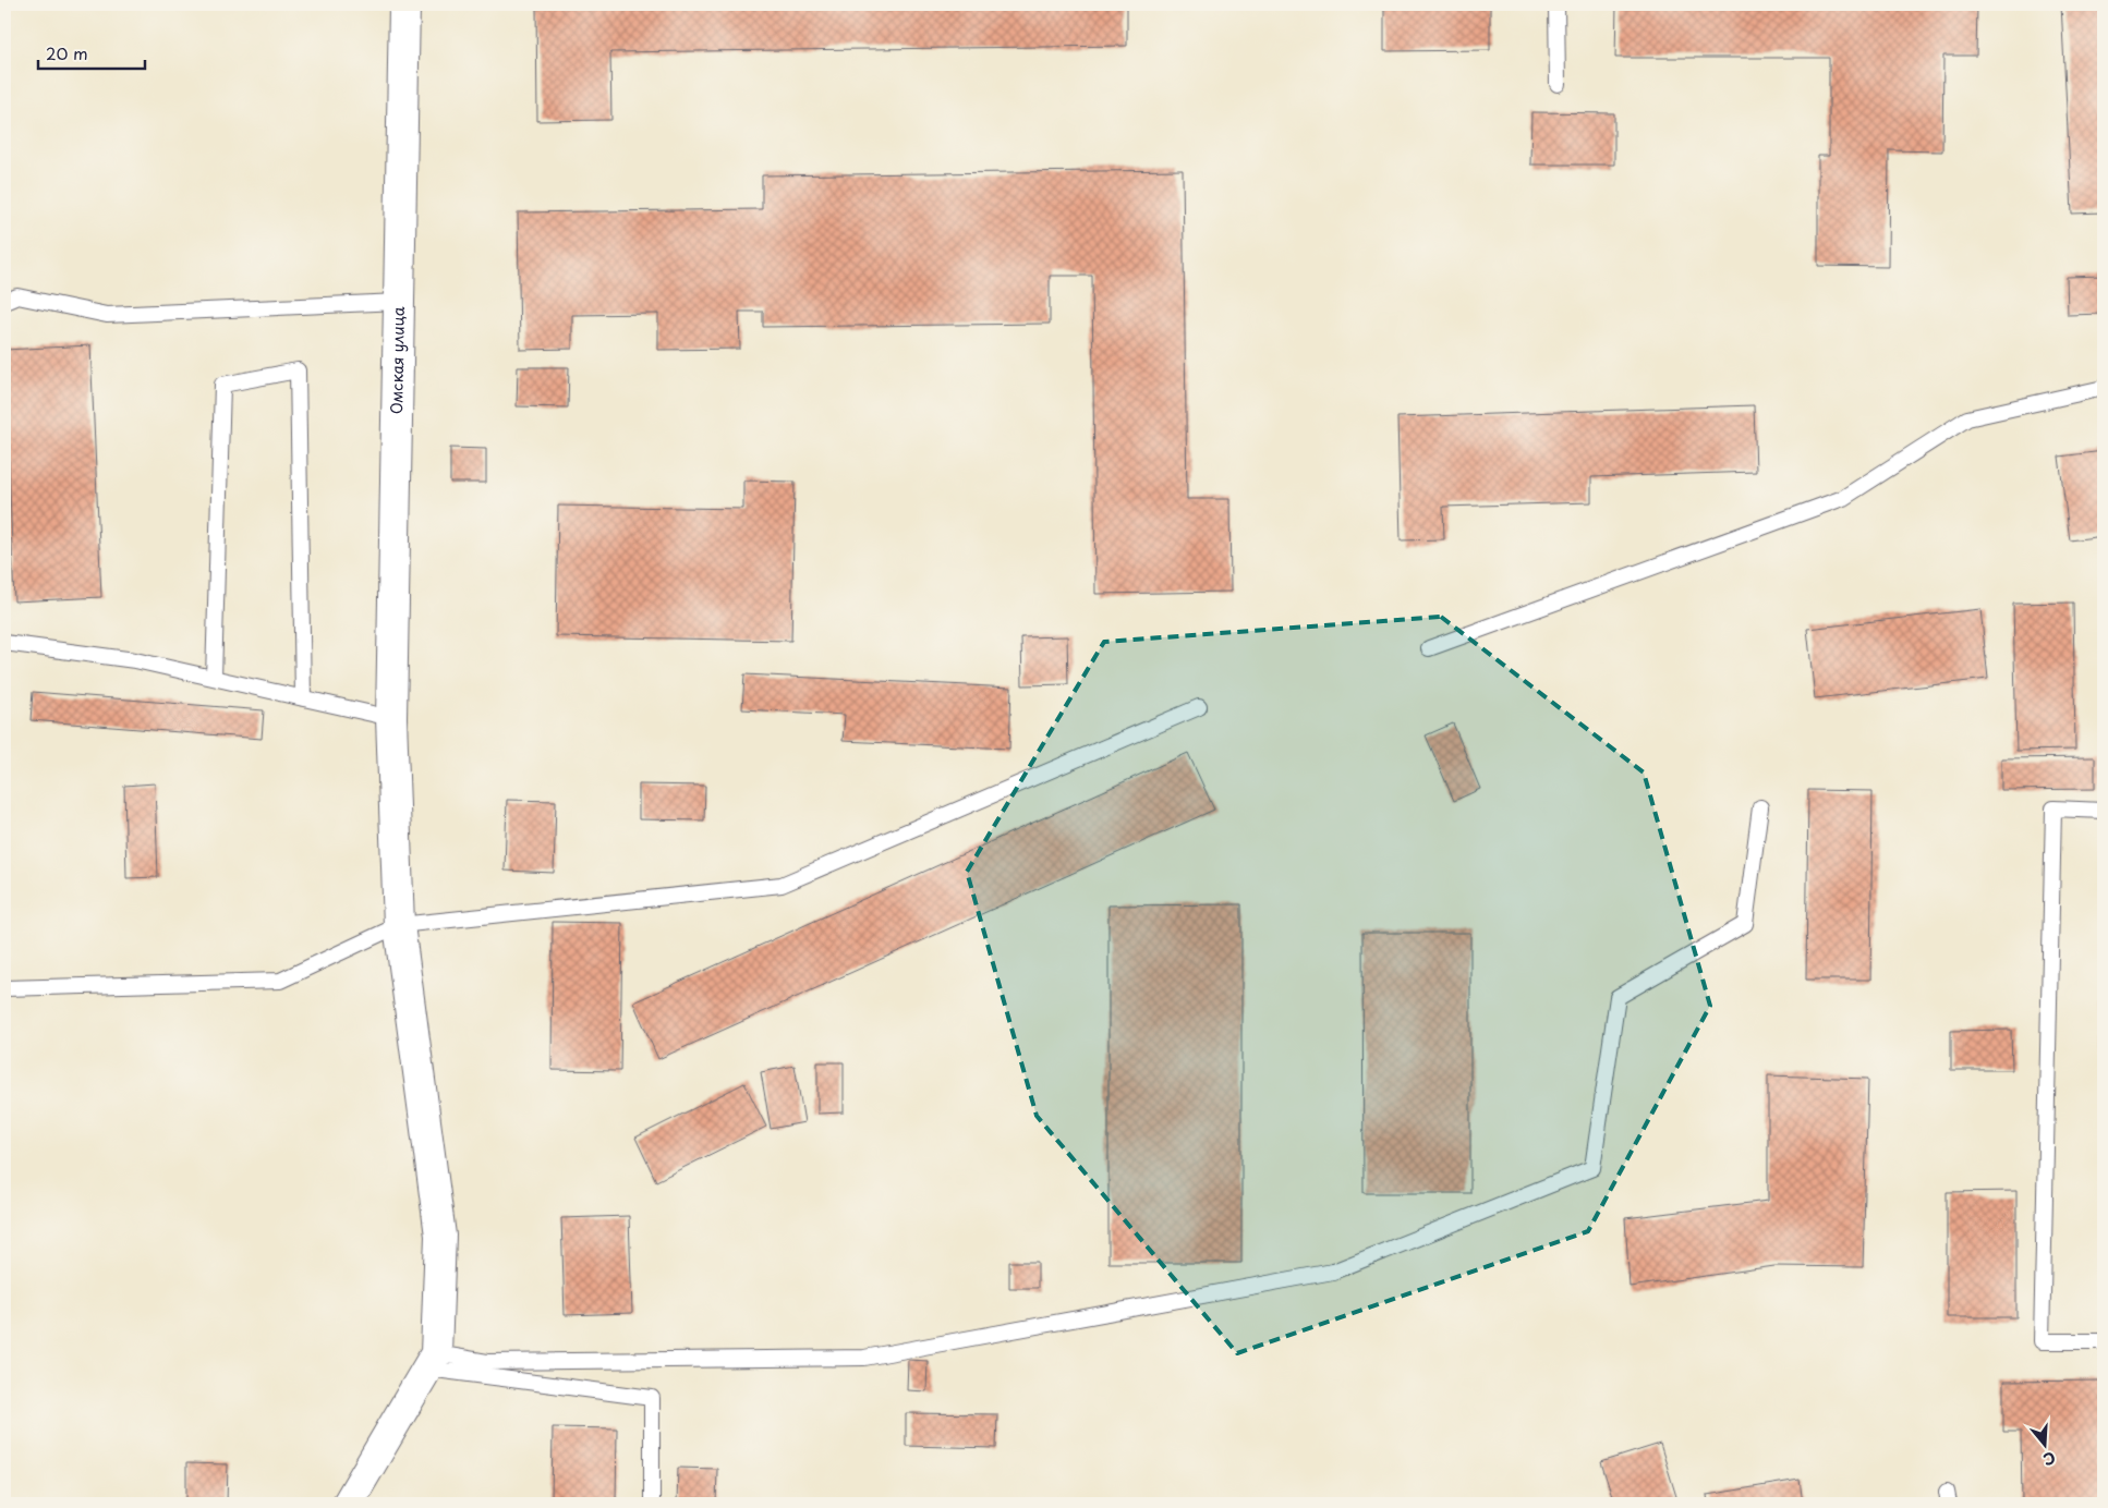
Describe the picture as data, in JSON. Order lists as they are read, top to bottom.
{
  "streets": {
    "street": ["Омская улица"]
  },
  "scale_bar": "20 m",
  "north": "bottom"
}
